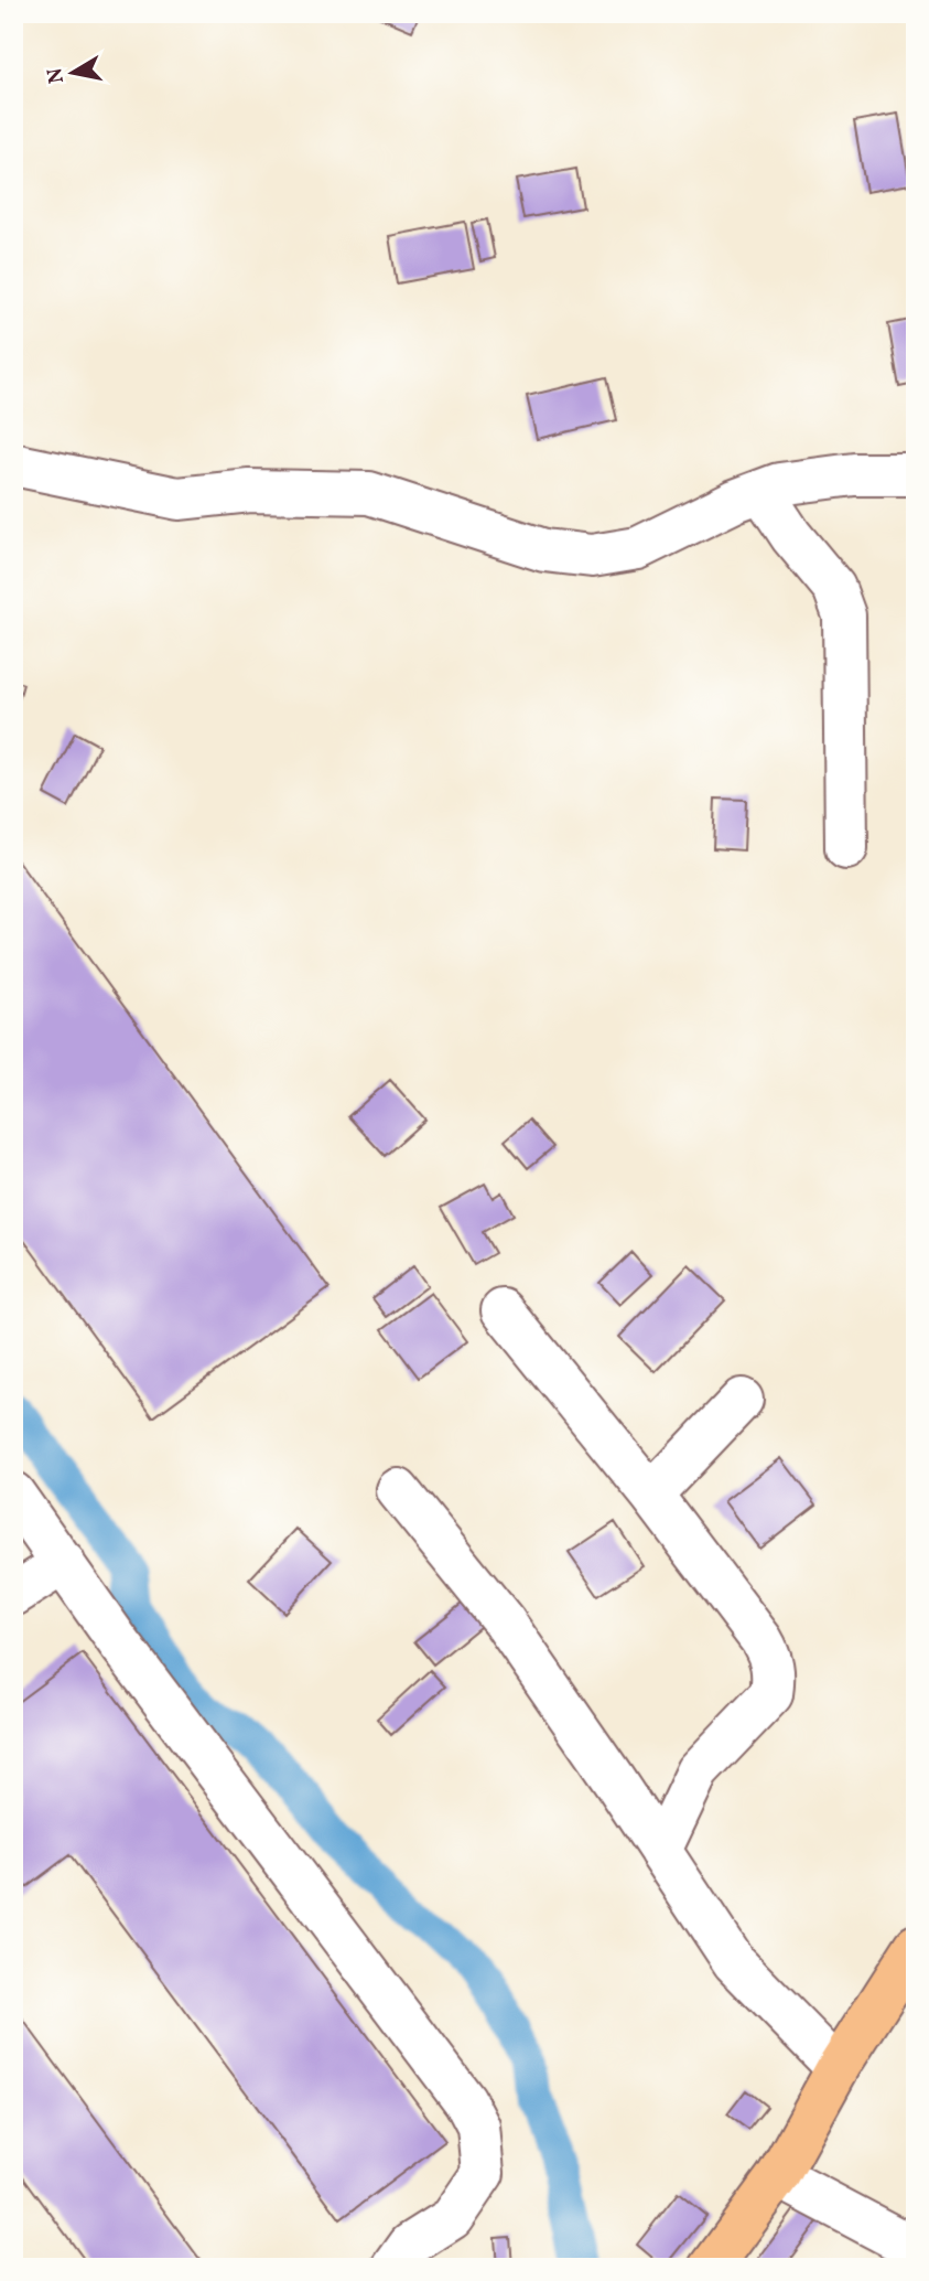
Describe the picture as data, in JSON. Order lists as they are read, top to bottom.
{
  "north": "left"
}
